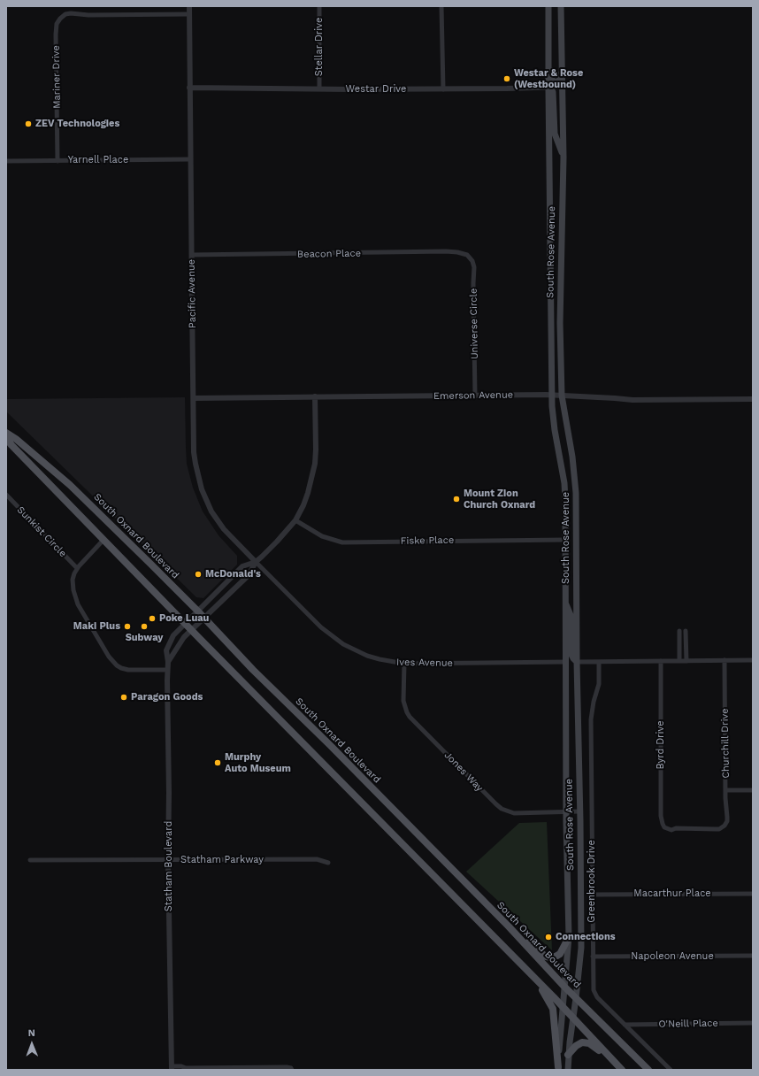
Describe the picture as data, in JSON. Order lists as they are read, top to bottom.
{
  "streets": {
    "main road": ["South Rose Avenue", "South Oxnard Boulevard"],
    "street": [
      "Stellar Drive",
      "Mariner Drive",
      "Westar Drive",
      "Yarnell Place",
      "Beacon Place",
      "Pacific Avenue",
      "Universe Circle",
      "Emerson Avenue",
      "Sunkist Circle",
      "Fiske Place",
      "Ives Avenue",
      "Churchill Drive",
      "Byrd Drive",
      "Jones Way",
      "Statham Parkway",
      "Statham Boulevard",
      "Greenbrook Drive",
      "Macarthur Place",
      "Napoleon Avenue",
      "O'Neill Place"
    ]
  },
  "crossings": [
    ["Stellar Drive", "Westar Drive"],
    ["Mariner Drive", "Yarnell Place"],
    ["Mariner Drive", "Pacific Avenue"],
    ["Westar Drive", "South Rose Avenue"],
    ["Westar Drive", "Pacific Avenue"],
    ["Yarnell Place", "Pacific Avenue"],
    ["South Rose Avenue", "Emerson Avenue"],
    ["South Rose Avenue", "South Oxnard Boulevard"],
    ["South Rose Avenue", "Fiske Place"],
    ["South Rose Avenue", "Ives Avenue"],
    ["South Rose Avenue", "Jones Way"],
    ["Beacon Place", "Pacific Avenue"],
    ["Beacon Place", "Universe Circle"],
    ["Pacific Avenue", "Emerson Avenue"],
    ["Pacific Avenue", "Ives Avenue"],
    ["Pacific Avenue", "Statham Boulevard"],
    ["Universe Circle", "Emerson Avenue"],
    ["Emerson Avenue", "Statham Boulevard"],
    ["South Oxnard Boulevard", "Statham Boulevard"],
    ["Fiske Place", "Statham Boulevard"],
    ["Ives Avenue", "Jones Way"],
    ["Ives Avenue", "Statham Boulevard"],
    ["Churchill Drive", "Byrd Drive"],
    ["Statham Parkway", "Statham Boulevard"],
    ["Greenbrook Drive", "Macarthur Place"],
    ["Greenbrook Drive", "Napoleon Avenue"],
    ["Greenbrook Drive", "O'Neill Place"]
  ],
  "places": [
    "Westar & Rose (Westbound)",
    "ZEV Technologies",
    "Mount Zion Church Oxnard",
    "McDonald's",
    "Poke Luau",
    "Maki Plus",
    "Subway",
    "Paragon Goods",
    "Murphy Auto Museum",
    "Connections"
  ],
  "north": "top"
}
